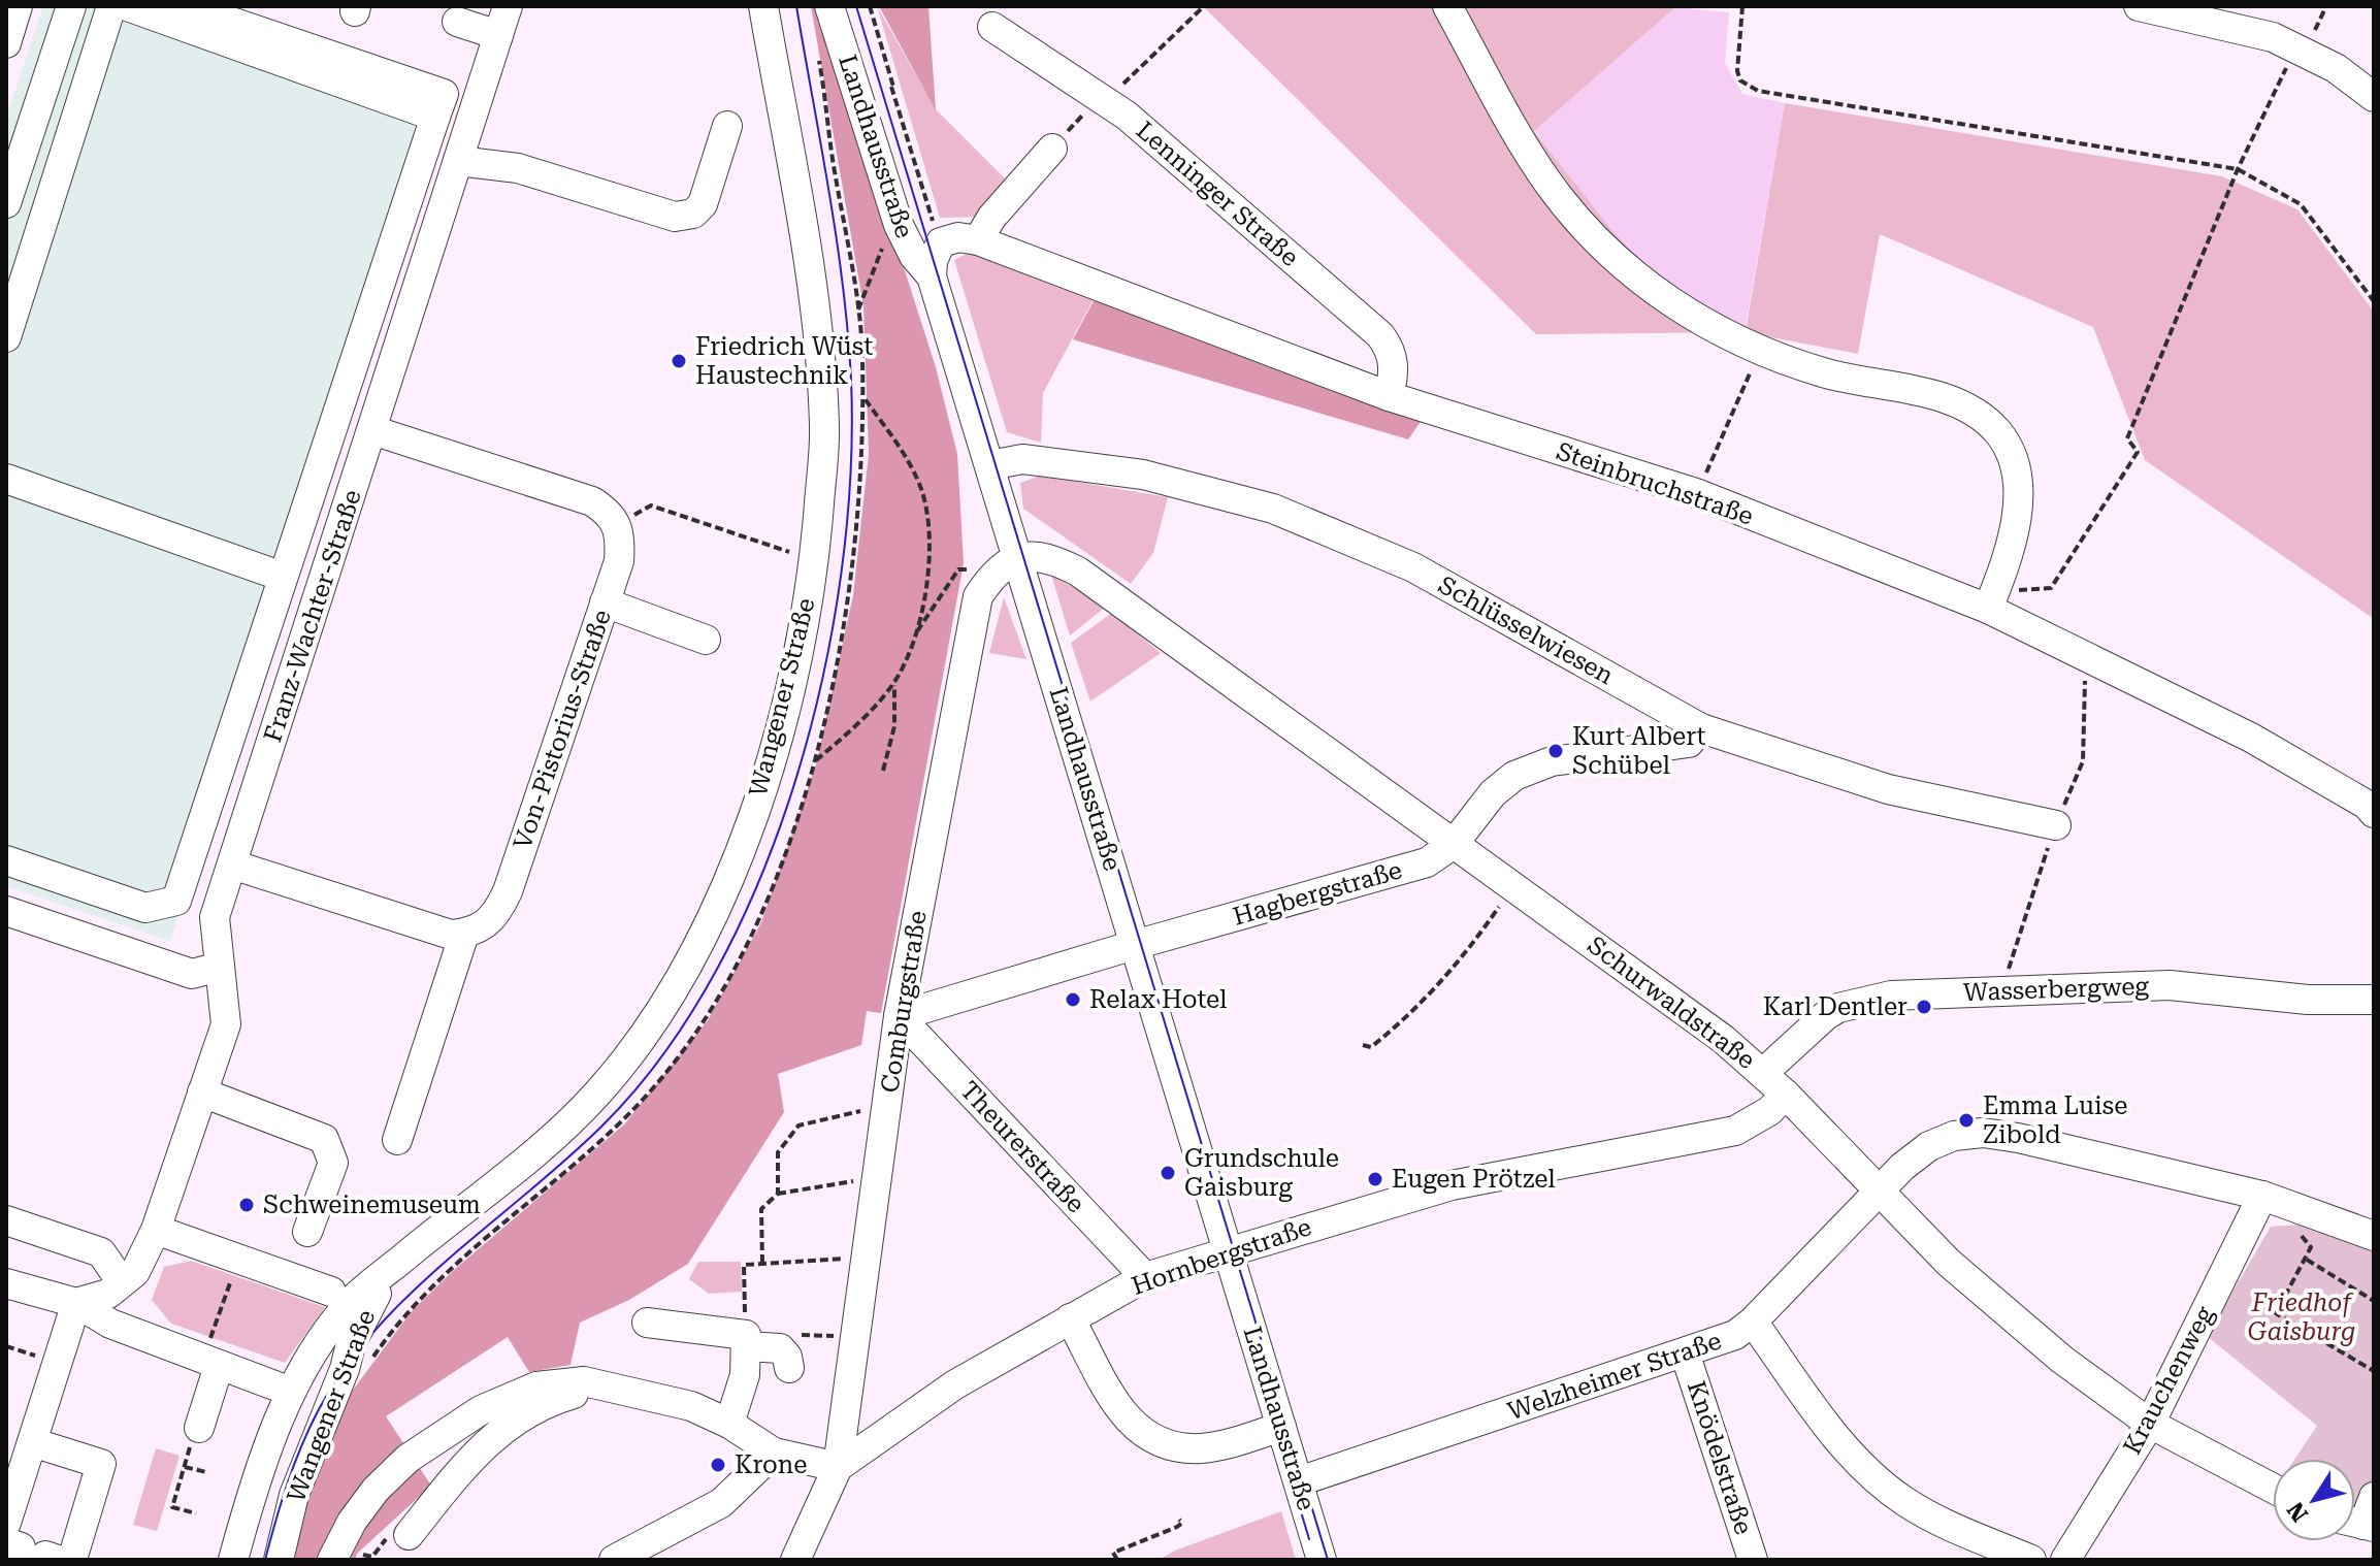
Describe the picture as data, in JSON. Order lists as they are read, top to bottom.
{
  "streets": {
    "street": [
      "Landhausstraße",
      "Lenninger Straße",
      "Steinbruchstraße",
      "Franz-Wachter-Straße",
      "Schlüsselwiesen",
      "Wangener Straße",
      "Von-Pistorius-Straße",
      "Hagbergstraße",
      "Wasserbergweg",
      "Comburgstraße",
      "Schurwaldstraße",
      "Theurerstraße",
      "Hornbergstraße",
      "Welzheimer Straße",
      "Krauchenweg",
      "Knödelstraße"
    ]
  },
  "crossings": [
    ["Landhausstraße", "Schlüsselwiesen"],
    ["Landhausstraße", "Hagbergstraße"],
    ["Landhausstraße", "Comburgstraße"],
    ["Landhausstraße", "Schurwaldstraße"],
    ["Landhausstraße", "Hornbergstraße"],
    ["Landhausstraße", "Welzheimer Straße"],
    ["Lenninger Straße", "Steinbruchstraße"],
    ["Schlüsselwiesen", "Hagbergstraße"],
    ["Hagbergstraße", "Comburgstraße"],
    ["Hagbergstraße", "Schurwaldstraße"],
    ["Hagbergstraße", "Theurerstraße"],
    ["Wasserbergweg", "Schurwaldstraße"],
    ["Comburgstraße", "Schurwaldstraße"],
    ["Comburgstraße", "Theurerstraße"],
    ["Comburgstraße", "Hornbergstraße"],
    ["Schurwaldstraße", "Hornbergstraße"],
    ["Schurwaldstraße", "Welzheimer Straße"],
    ["Schurwaldstraße", "Krauchenweg"],
    ["Theurerstraße", "Hornbergstraße"],
    ["Welzheimer Straße", "Knödelstraße"]
  ],
  "parks": ["Friedhof Gaisburg"],
  "places": [
    "Friedrich Wüst Haustechnik",
    "Kurt Albert Schübel",
    "Relax Hotel",
    "Karl Dentler",
    "Emma Luise Zibold",
    "Grundschule Gaisburg",
    "Eugen Prötzel",
    "Schweinemuseum",
    "Krone"
  ],
  "north": "bottom left"
}
